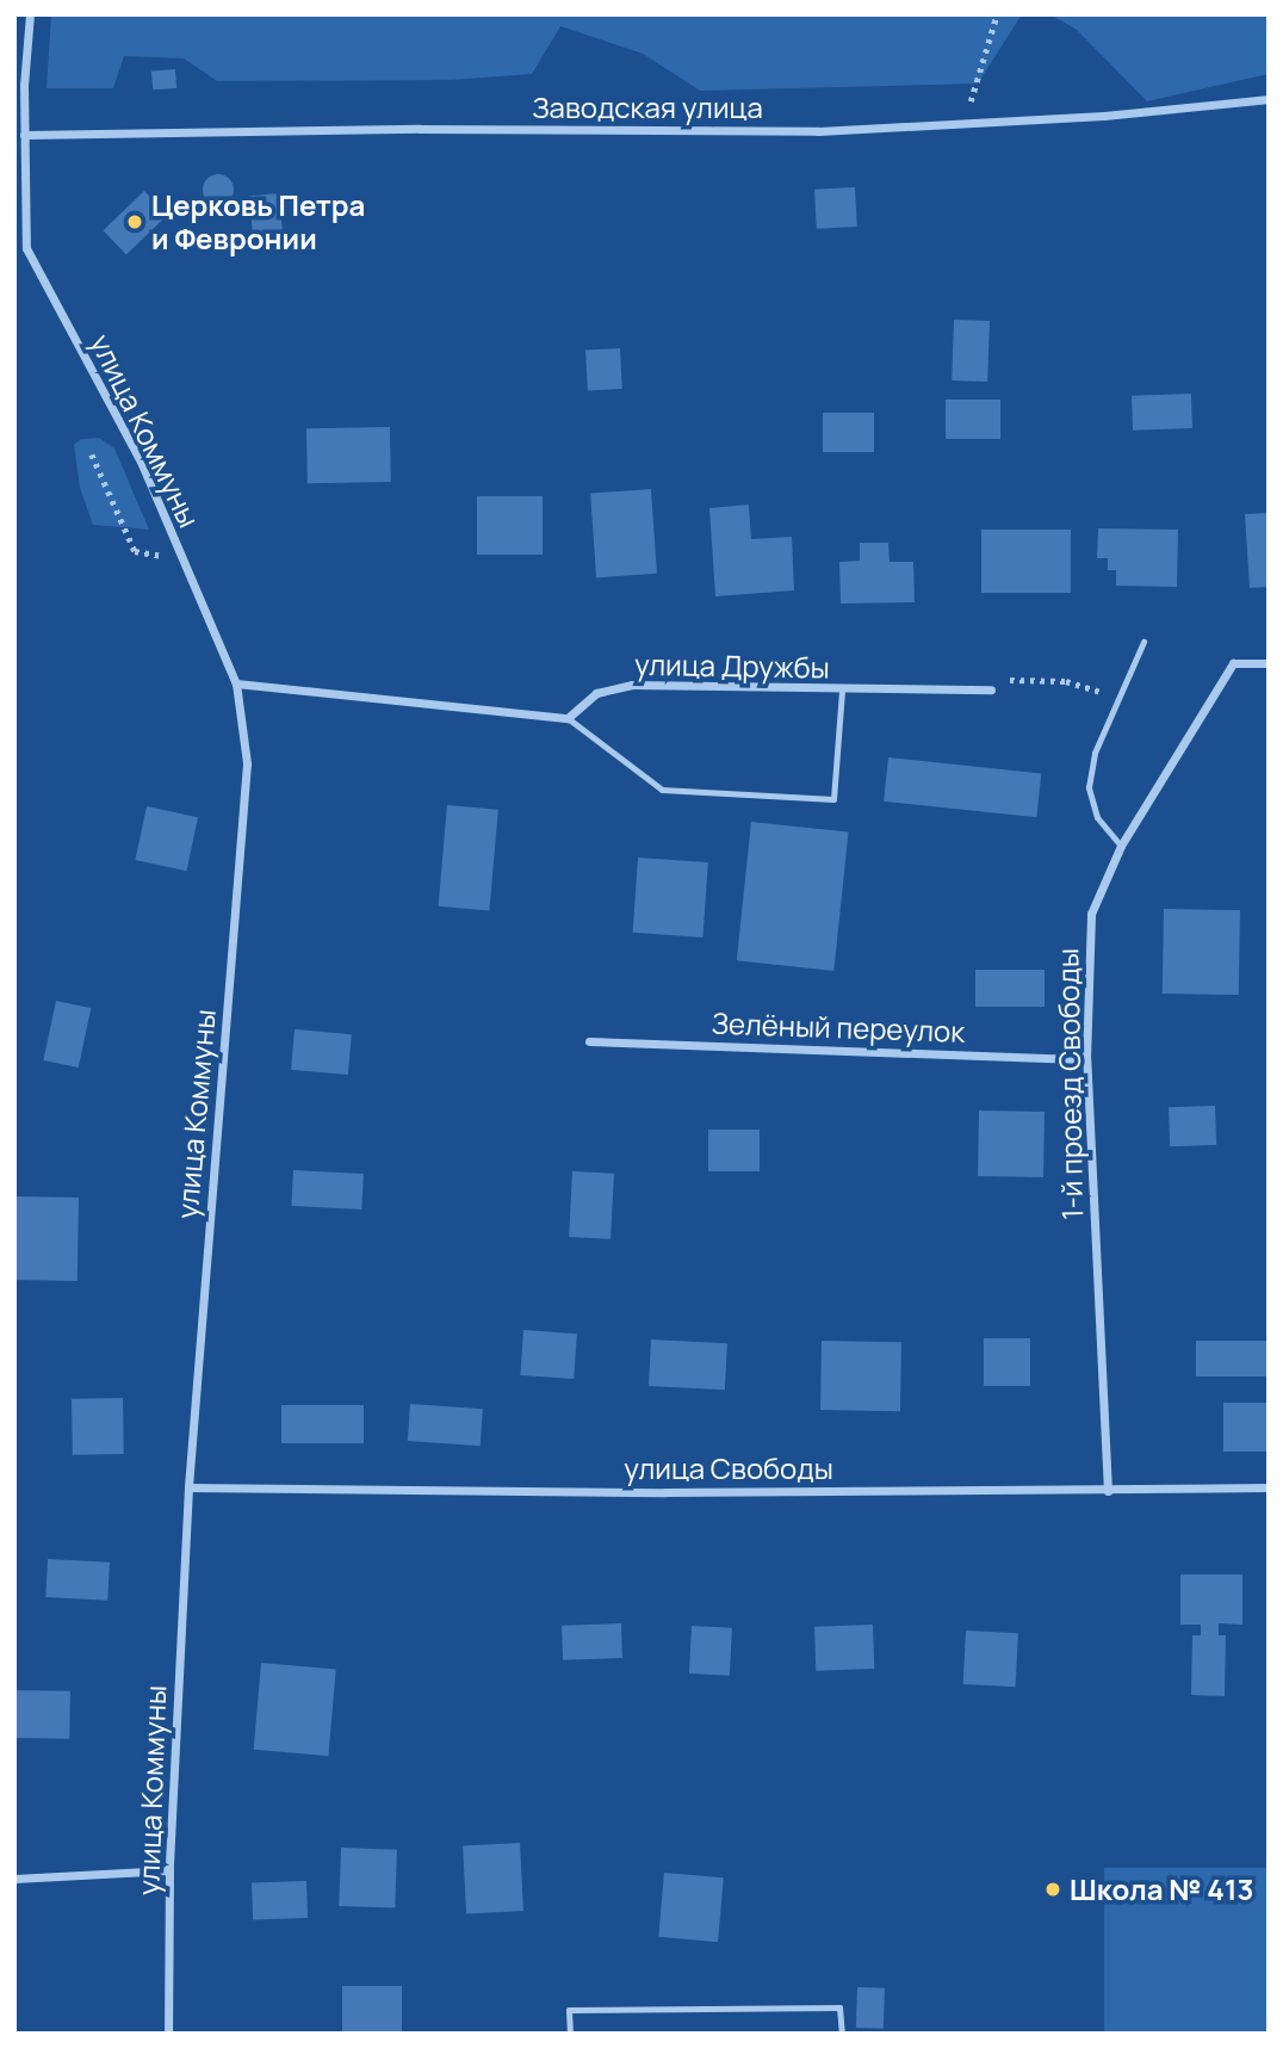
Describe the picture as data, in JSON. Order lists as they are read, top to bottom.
{
  "streets": {
    "street": [
      "Заводская улица",
      "улица Коммуны",
      "улица Дружбы",
      "Зелёный переулок",
      "1-й проезд Свободы",
      "улица Свободы"
    ]
  },
  "crossings": [
    ["Заводская улица", "улица Коммуны"],
    ["улица Коммуны", "улица Свободы"],
    ["Зелёный переулок", "1-й проезд Свободы"],
    ["1-й проезд Свободы", "улица Свободы"]
  ],
  "places": ["Церковь Петра и Февронии", "Школа № 413"]
}
